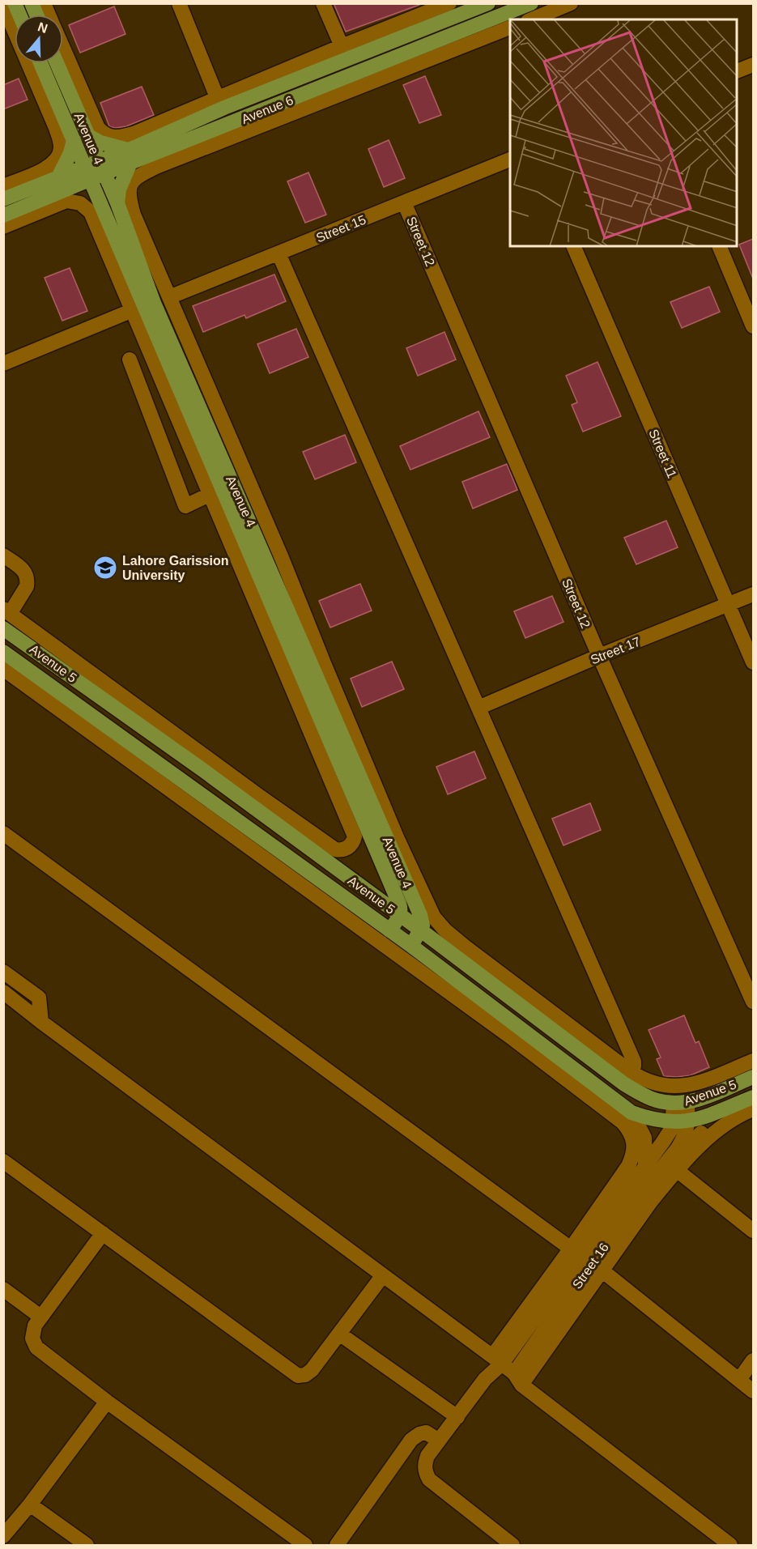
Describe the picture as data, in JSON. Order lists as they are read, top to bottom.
{
  "streets": {
    "main road": ["Avenue 6", "Avenue 4", "Avenue 5"],
    "street": [
      "Street 15",
      "Street 12",
      "Street 11",
      "Street 17",
      "Street 16"
    ]
  },
  "crossings": [
    ["Avenue 6", "Avenue 4"],
    ["Avenue 4", "Avenue 5"],
    ["Street 15", "Street 12"],
    ["Street 12", "Street 17"],
    ["Street 11", "Street 17"],
    ["Avenue 5", "Street 16"]
  ],
  "places": {
    "school or university": ["Lahore Garission University"]
  },
  "north": "top"
}
